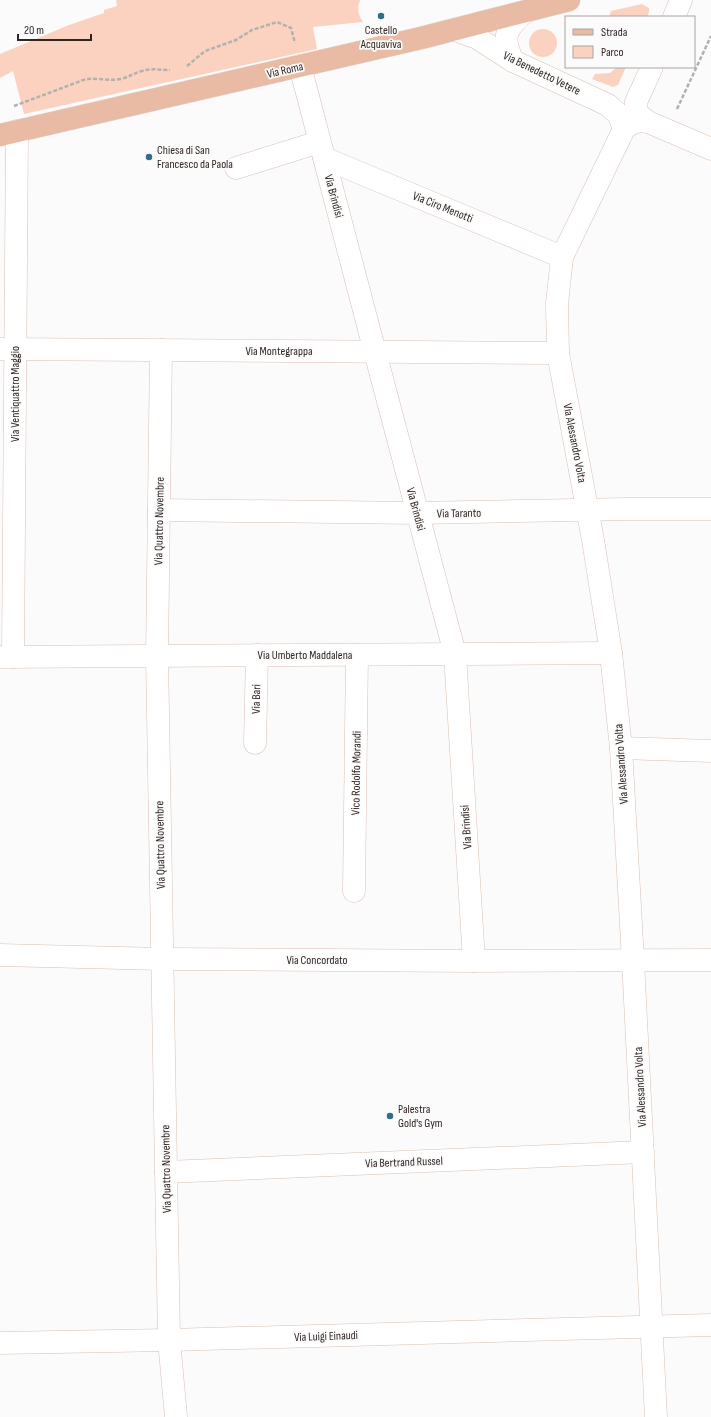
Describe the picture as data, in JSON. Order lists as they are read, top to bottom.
{
  "streets": {
    "main road": ["Via Roma"],
    "street": [
      "Via Benedetto Vetere",
      "Via Brindisi",
      "Via Ciro Menotti",
      "Via Montegrappa",
      "Via Ventiquattro Maggio",
      "Via Alessandro Volta",
      "Via Taranto",
      "Via Quattro Novembre",
      "Via Umberto Maddalena",
      "Via Bari",
      "Vico Rodolfo Morandi",
      "Via Concordato",
      "Via Bertrand Russel",
      "Via Luigi Einaudi"
    ]
  },
  "crossings": [
    ["Via Roma", "Via Benedetto Vetere"],
    ["Via Roma", "Via Brindisi"],
    ["Via Roma", "Via Ventiquattro Maggio"],
    ["Via Benedetto Vetere", "Via Alessandro Volta"],
    ["Via Brindisi", "Via Ciro Menotti"],
    ["Via Brindisi", "Via Montegrappa"],
    ["Via Brindisi", "Via Taranto"],
    ["Via Brindisi", "Via Umberto Maddalena"],
    ["Via Brindisi", "Via Concordato"],
    ["Via Ciro Menotti", "Via Alessandro Volta"],
    ["Via Montegrappa", "Via Ventiquattro Maggio"],
    ["Via Montegrappa", "Via Alessandro Volta"],
    ["Via Montegrappa", "Via Quattro Novembre"],
    ["Via Ventiquattro Maggio", "Via Umberto Maddalena"],
    ["Via Alessandro Volta", "Via Taranto"],
    ["Via Alessandro Volta", "Via Umberto Maddalena"],
    ["Via Alessandro Volta", "Via Concordato"],
    ["Via Alessandro Volta", "Via Bertrand Russel"],
    ["Via Alessandro Volta", "Via Luigi Einaudi"],
    ["Via Taranto", "Via Quattro Novembre"],
    ["Via Quattro Novembre", "Via Umberto Maddalena"],
    ["Via Quattro Novembre", "Via Concordato"],
    ["Via Quattro Novembre", "Via Bertrand Russel"],
    ["Via Quattro Novembre", "Via Luigi Einaudi"],
    ["Via Umberto Maddalena", "Via Bari"],
    ["Via Umberto Maddalena", "Vico Rodolfo Morandi"]
  ],
  "places": ["Castello Acquaviva", "Chiesa di San Francesco da Paola", "Palestra Gold's Gym"],
  "legend": ["Strada", "Parco"],
  "scale_bar": "20 m"
}
